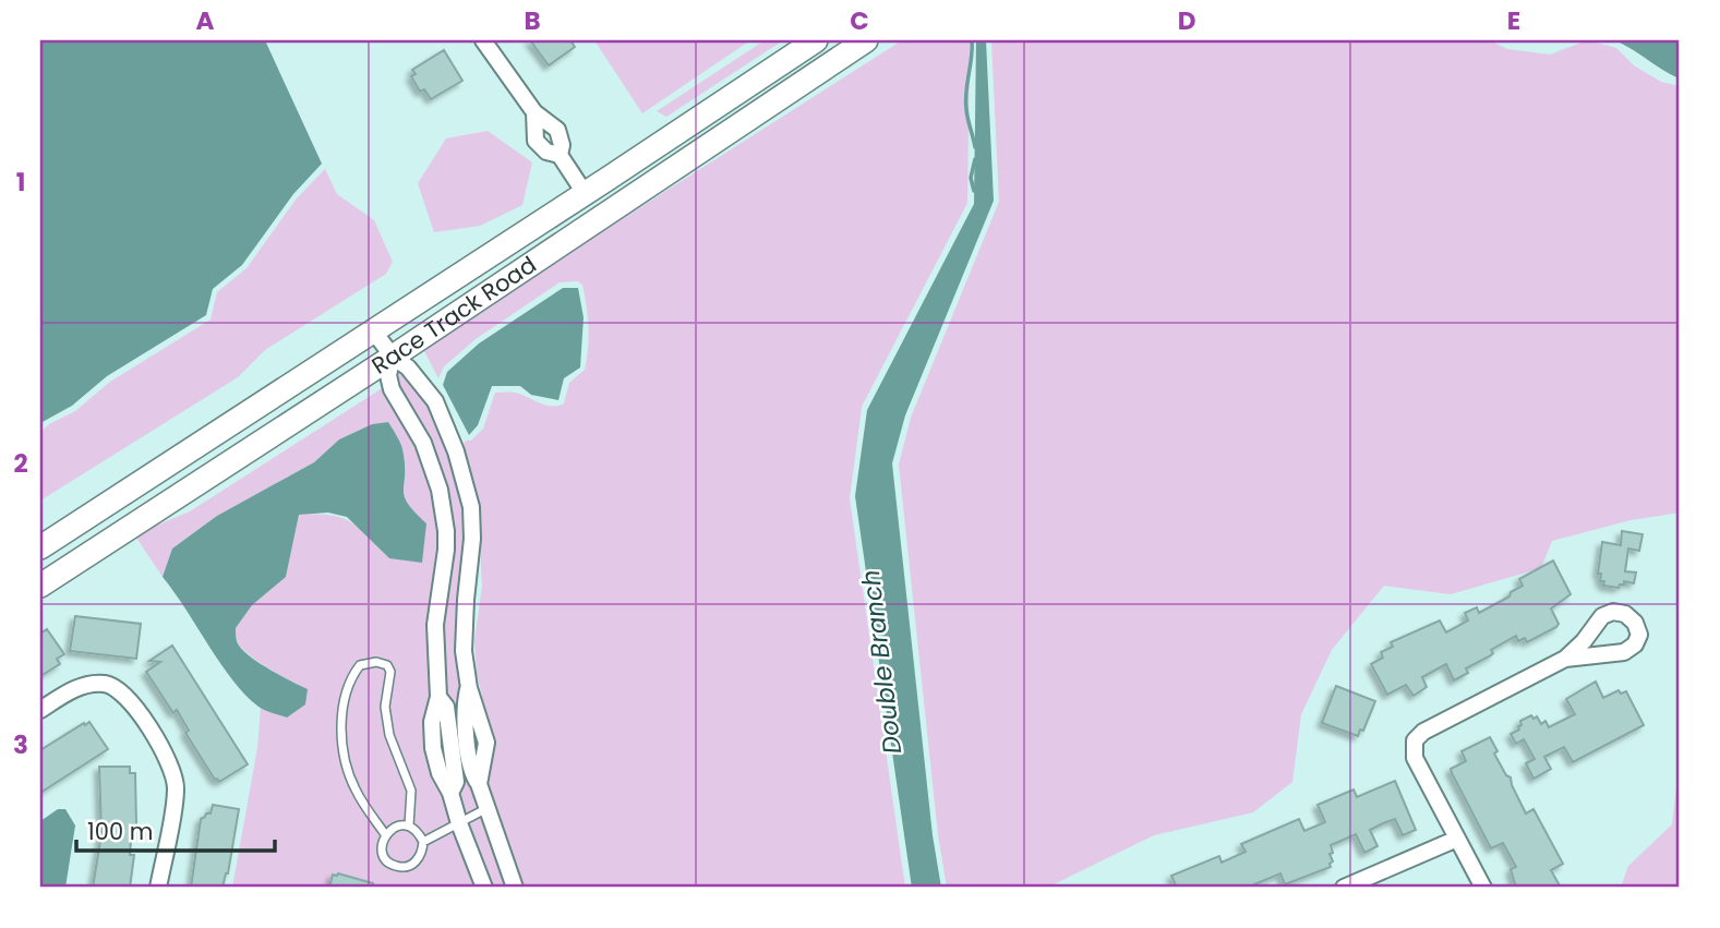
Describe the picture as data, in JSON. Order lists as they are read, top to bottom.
{
  "streets": {
    "main road": ["Race Track Road"]
  },
  "water": ["Double Branch"],
  "scale_bar": "100 m",
  "grid": {
    "columns": [
      "A",
      "B",
      "C",
      "D",
      "E"
    ],
    "rows": ["1", "2", "3"]
  }
}
